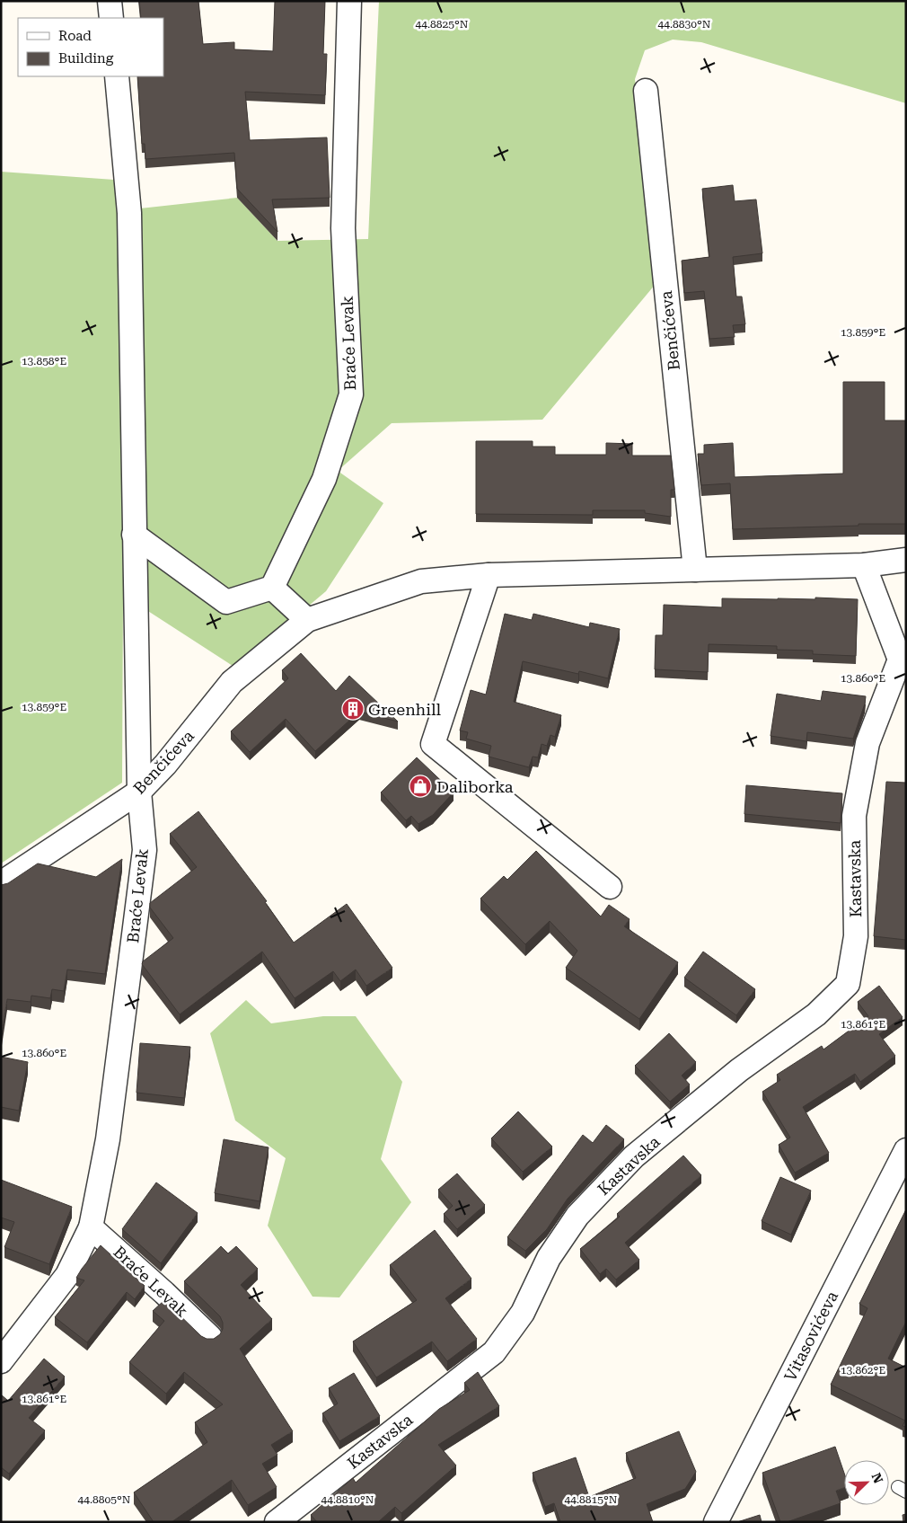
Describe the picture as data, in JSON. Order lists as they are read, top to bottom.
{
  "streets": {
    "street": [
      "Benčićeva",
      "Braće Levak",
      "Kastavska",
      "Vitasovićeva"
    ]
  },
  "crossings": [
    ["Benčićeva", "Braće Levak"]
  ],
  "places": {
    "building": ["Greenhill"],
    "shop": ["Daliborka"]
  },
  "legend": ["Road", "Building"],
  "north": "top right",
  "coordinates": [
    "44.8825°N",
    "44.8830°N",
    "13.859°E",
    "13.858°E",
    "13.860°E",
    "13.861°E",
    "13.862°E",
    "44.8805°N",
    "44.8810°N",
    "44.8815°N"
  ]
}
